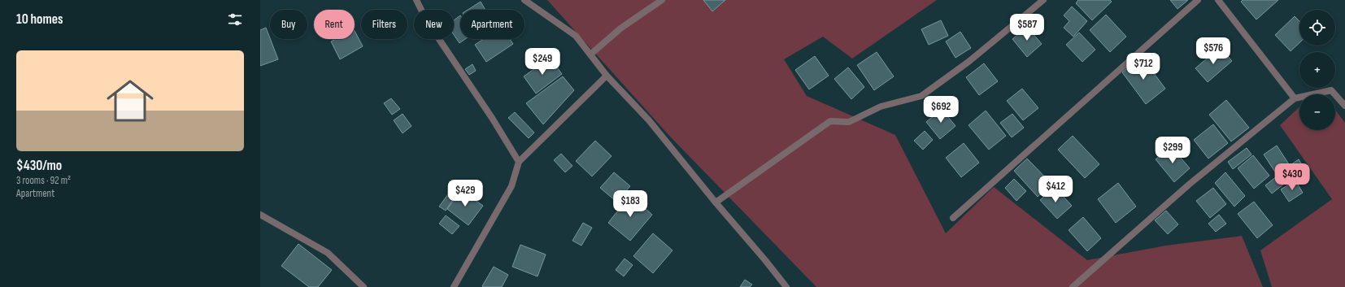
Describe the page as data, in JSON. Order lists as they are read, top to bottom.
{
  "page": {
    "heading": "10 homes",
    "map_buttons": ["+", "−"],
    "chip": [
      "Buy",
      "Rent",
      "Filters",
      "New",
      "Apartment"
    ],
    "price": [
      "$587",
      "$576",
      "$249",
      "$712",
      "$692",
      "$299",
      "$430",
      "$412",
      "$429",
      "$183"
    ],
    "list": [
      {
        "name": "$430/mo",
        "note": "3 rooms · 92 m² · Apartment"
      }
    ]
  }
}
